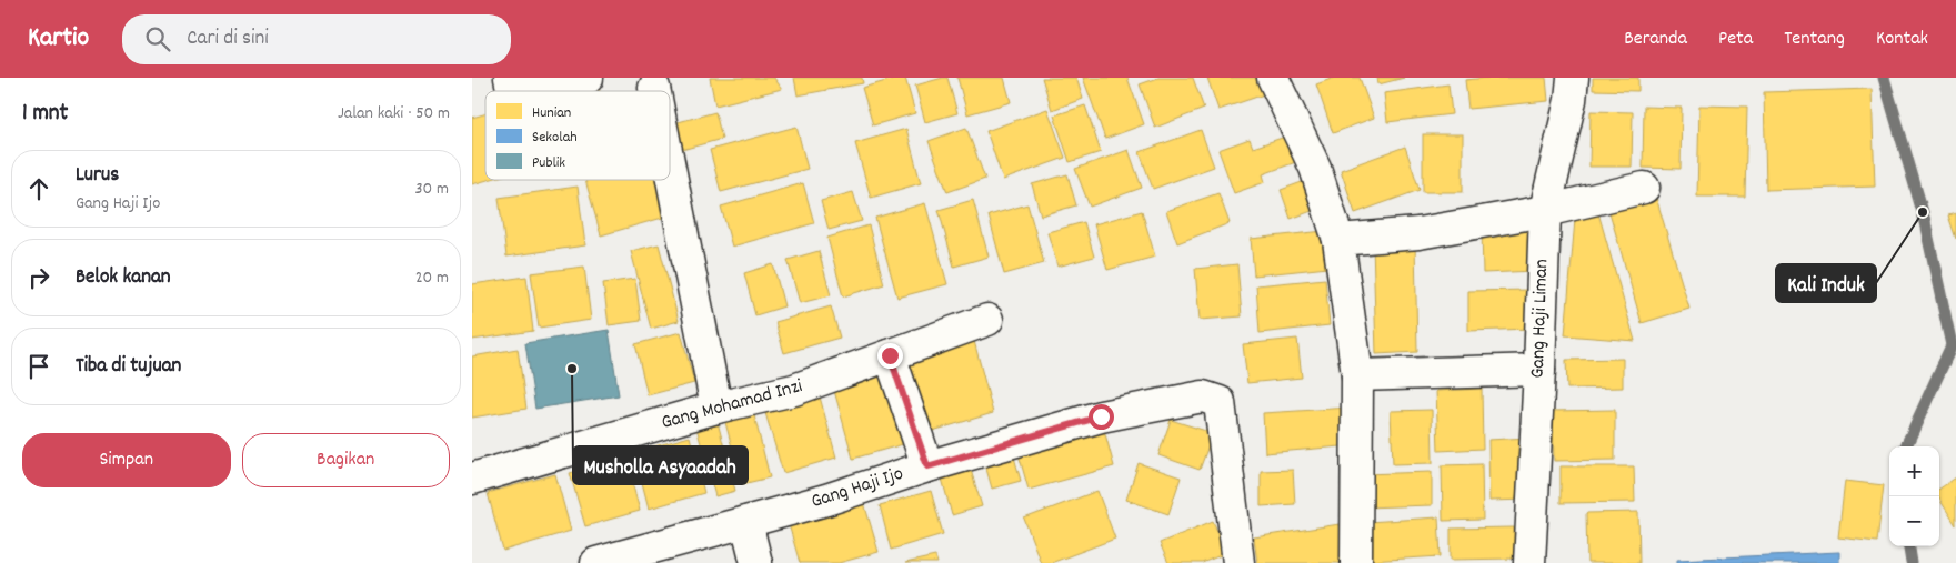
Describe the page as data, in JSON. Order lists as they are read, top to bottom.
{
  "streets": {
    "street": ["Gang Haji Liman", "Gang Mohamad Inzi", "Gang Haji Ijo"]
  },
  "places": ["Kali Induk", "Musholla Asyaadah"],
  "legend": ["Hunian", "Sekolah", "Publik"],
  "page": {
    "header": "Kartio",
    "search": "Cari di sini",
    "nav": [
      "Beranda",
      "Peta",
      "Tentang",
      "Kontak"
    ],
    "heading": ["1 mnt", "Jalan kaki · 50 m"],
    "list": [
      ["Lurus", "Gang Haji Ijo", "30 m"],
      ["Belok kanan", "20 m"],
      "Tiba di tujuan"
    ],
    "buttons": ["Simpan", "Bagikan"],
    "map_buttons": ["+", "−"]
  }
}
